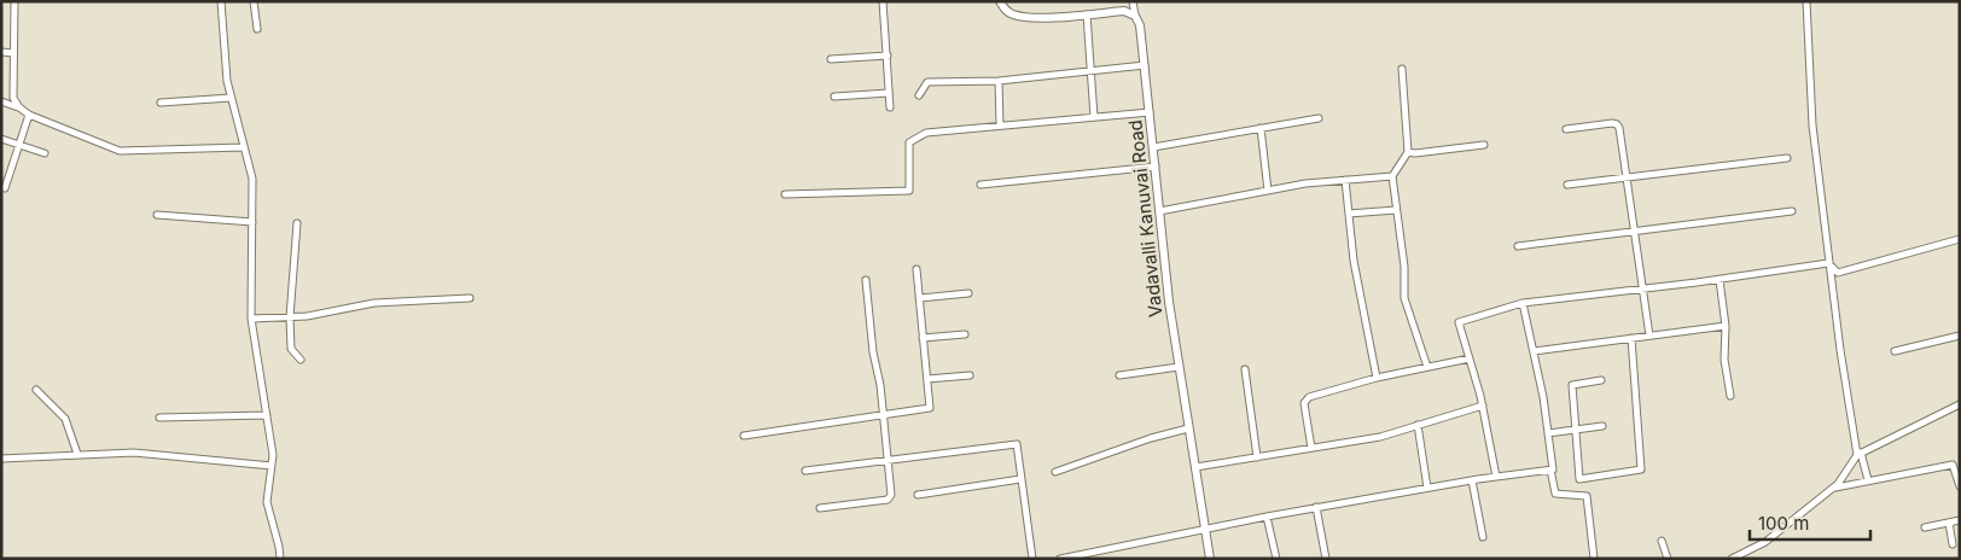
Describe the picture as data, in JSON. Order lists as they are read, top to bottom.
{
  "streets": {
    "street": ["Vadavalli Kanuvai Road"]
  },
  "scale_bar": "100 m"
}
